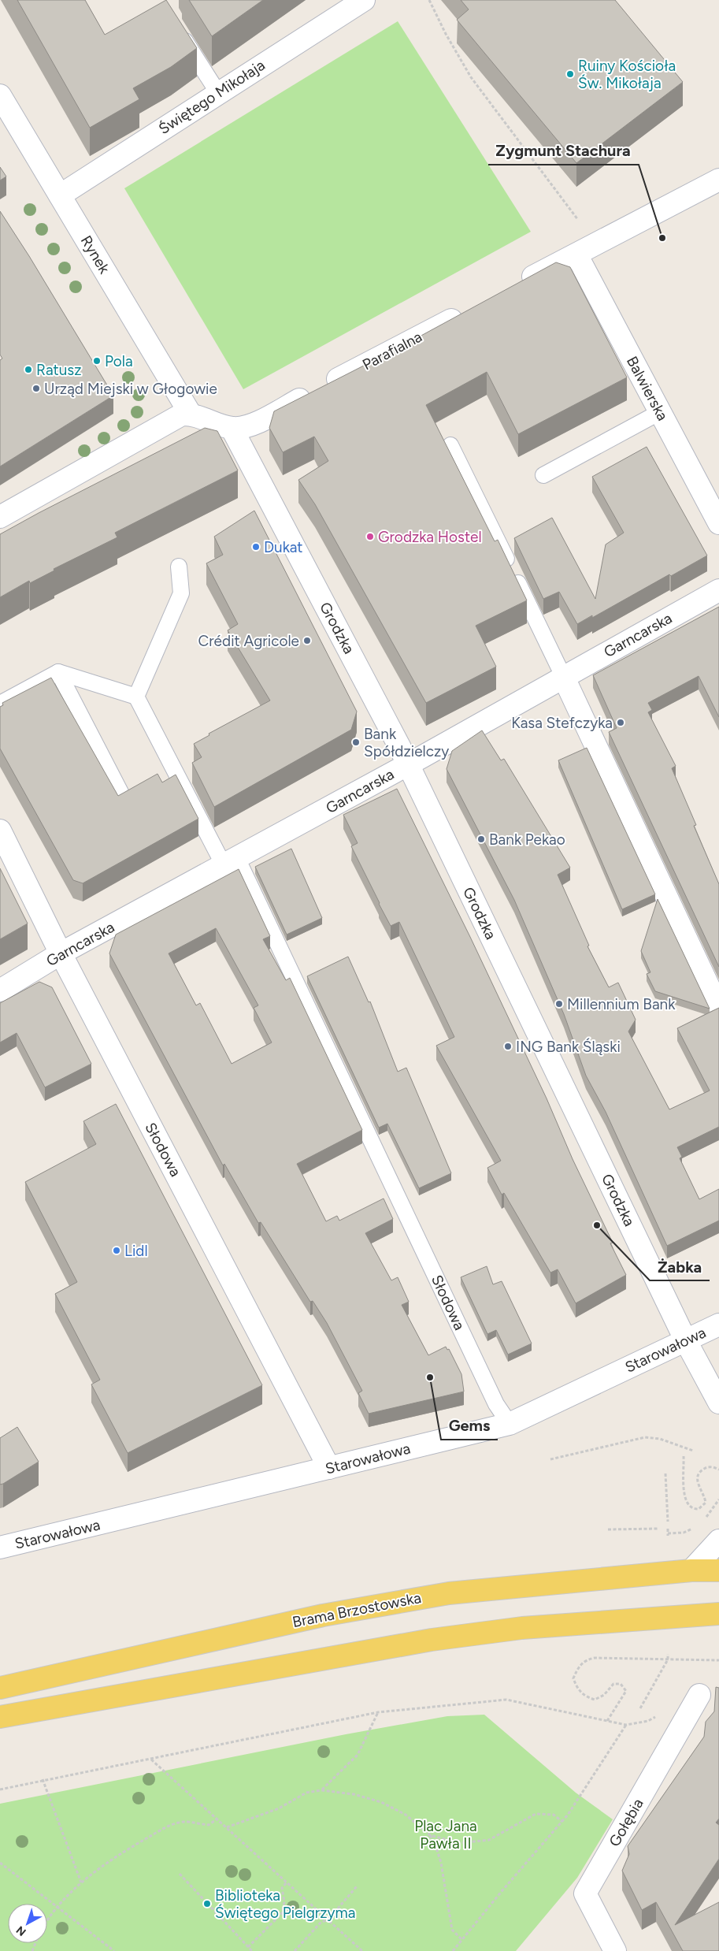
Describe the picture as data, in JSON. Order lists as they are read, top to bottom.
{
  "streets": {
    "main road": ["Brama Brzostowska"],
    "street": [
      "Świętego Mikołaja",
      "Rynek",
      "Parafialna",
      "Balwierska",
      "Grodzka",
      "Garncarska",
      "Słodowa",
      "Starowałowa",
      "Gołębia"
    ]
  },
  "crossings": [
    ["Świętego Mikołaja", "Rynek"],
    ["Parafialna", "Grodzka"],
    ["Grodzka", "Garncarska"],
    ["Grodzka", "Starowałowa"],
    ["Garncarska", "Słodowa"],
    ["Słodowa", "Starowałowa"]
  ],
  "parks": ["Plac Jana Pawła II"],
  "places": [
    "Ruiny Kościoła Św. Mikołaja",
    "Zygmunt Stachura",
    "Pola",
    "Ratusz",
    "Urząd Miejski w Głogowie",
    "Grodzka Hostel",
    "Dukat",
    "Crédit Agricole",
    "Kasa Stefczyka",
    "Bank Spółdzielczy",
    "Bank Pekao",
    "Millennium Bank",
    "ING Bank Śląski",
    "Żabka",
    "Lidl",
    "Gems",
    "Biblioteka Świętego Pielgrzyma"
  ],
  "north": "bottom left"
}
